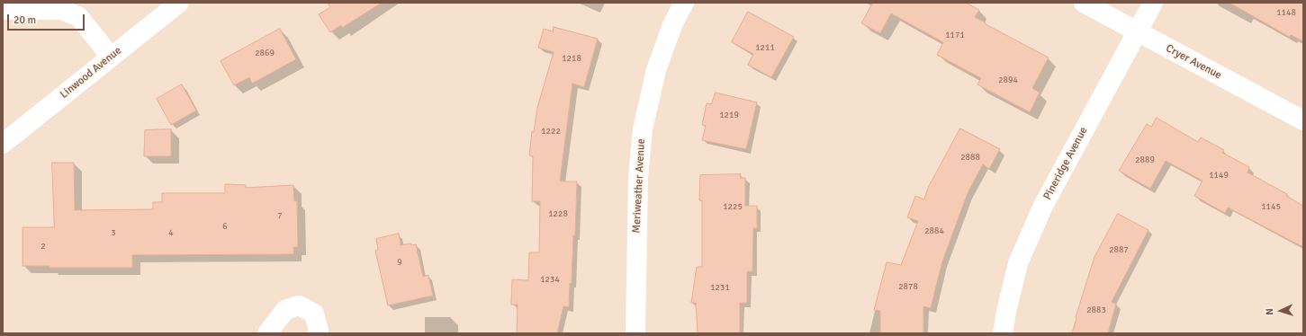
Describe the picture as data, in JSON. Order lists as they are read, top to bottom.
{
  "streets": {
    "street": [
      "Cryer Avenue",
      "Linwood Avenue",
      "Pineridge Avenue",
      "Meriweather Avenue"
    ]
  },
  "crossings": [
    ["Cryer Avenue", "Pineridge Avenue"]
  ],
  "house_numbers": [
    "1148",
    "1171",
    "1211",
    "2869",
    "1218",
    "2894",
    "1219",
    "1222",
    "2888",
    "2889",
    "1149",
    "1225",
    "1145",
    "1228",
    "7",
    "6",
    "2884",
    "3",
    "4",
    "2",
    "2887",
    "9",
    "1234",
    "2878",
    "1231",
    "2883"
  ],
  "scale_bar": "20 m",
  "north": "left"
}
